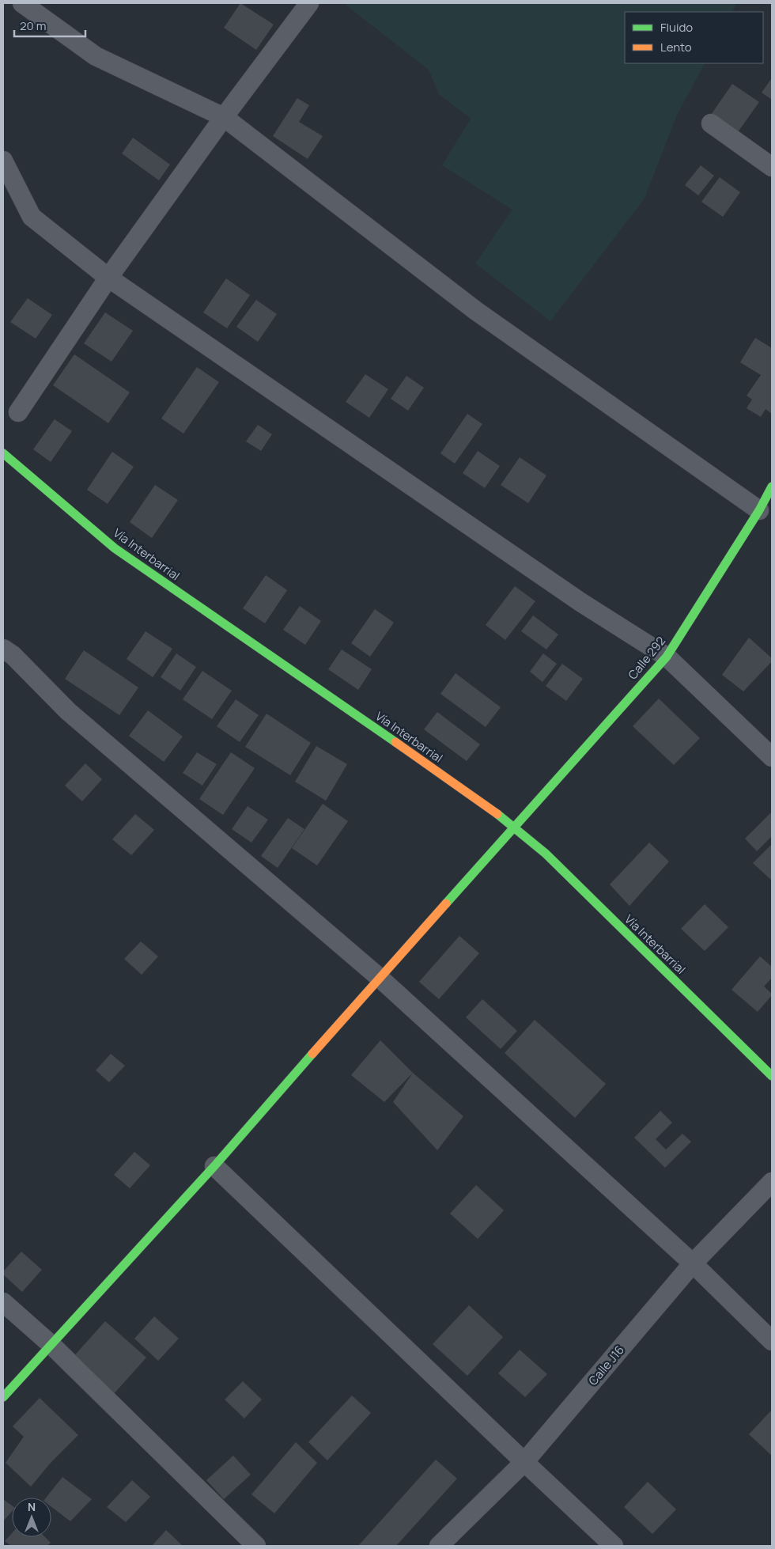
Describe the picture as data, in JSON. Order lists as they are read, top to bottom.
{
  "streets": {
    "street": ["Vía Interbarrial", "Calle 292", "Calle J16"]
  },
  "crossings": [
    ["Vía Interbarrial", "Calle 292"]
  ],
  "legend": ["Fluido", "Lento"],
  "scale_bar": "20 m",
  "north": "top"
}
